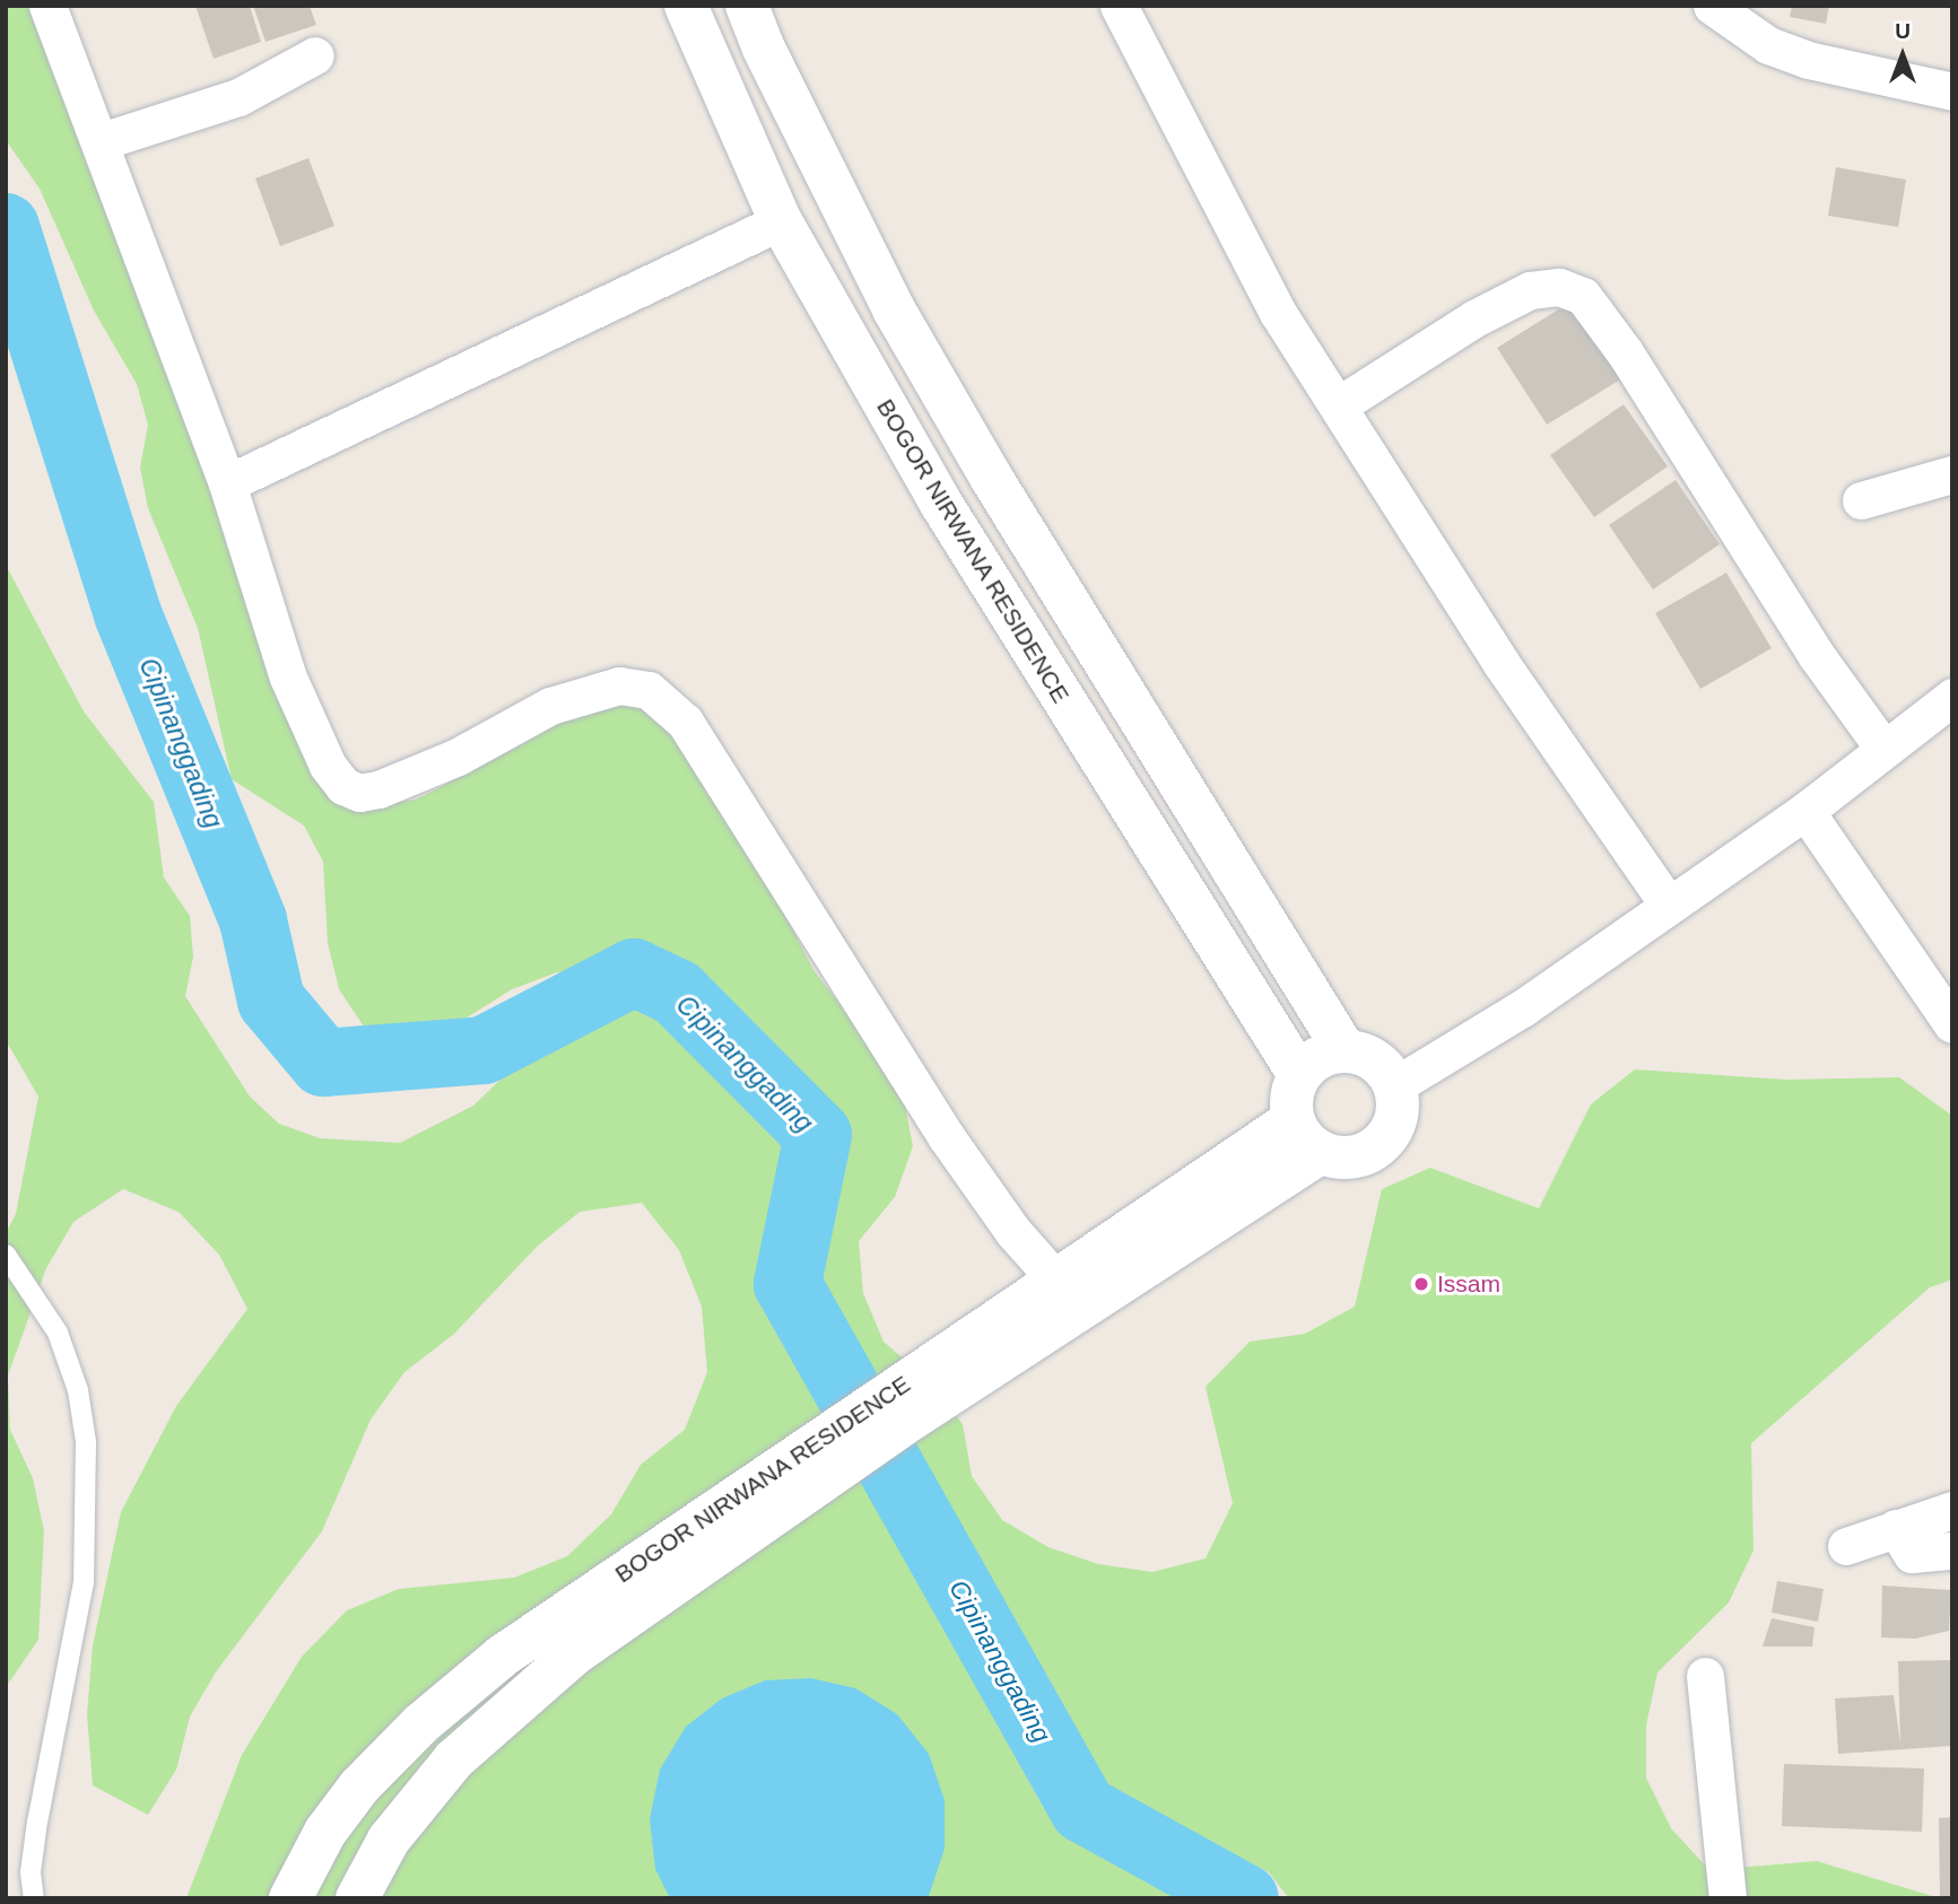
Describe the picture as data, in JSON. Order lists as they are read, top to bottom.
{
  "streets": {
    "street": ["BOGOR NIRWANA RESIDENCE"]
  },
  "water": ["Cipinanggading"],
  "places": ["Issam"],
  "north": "top"
}
